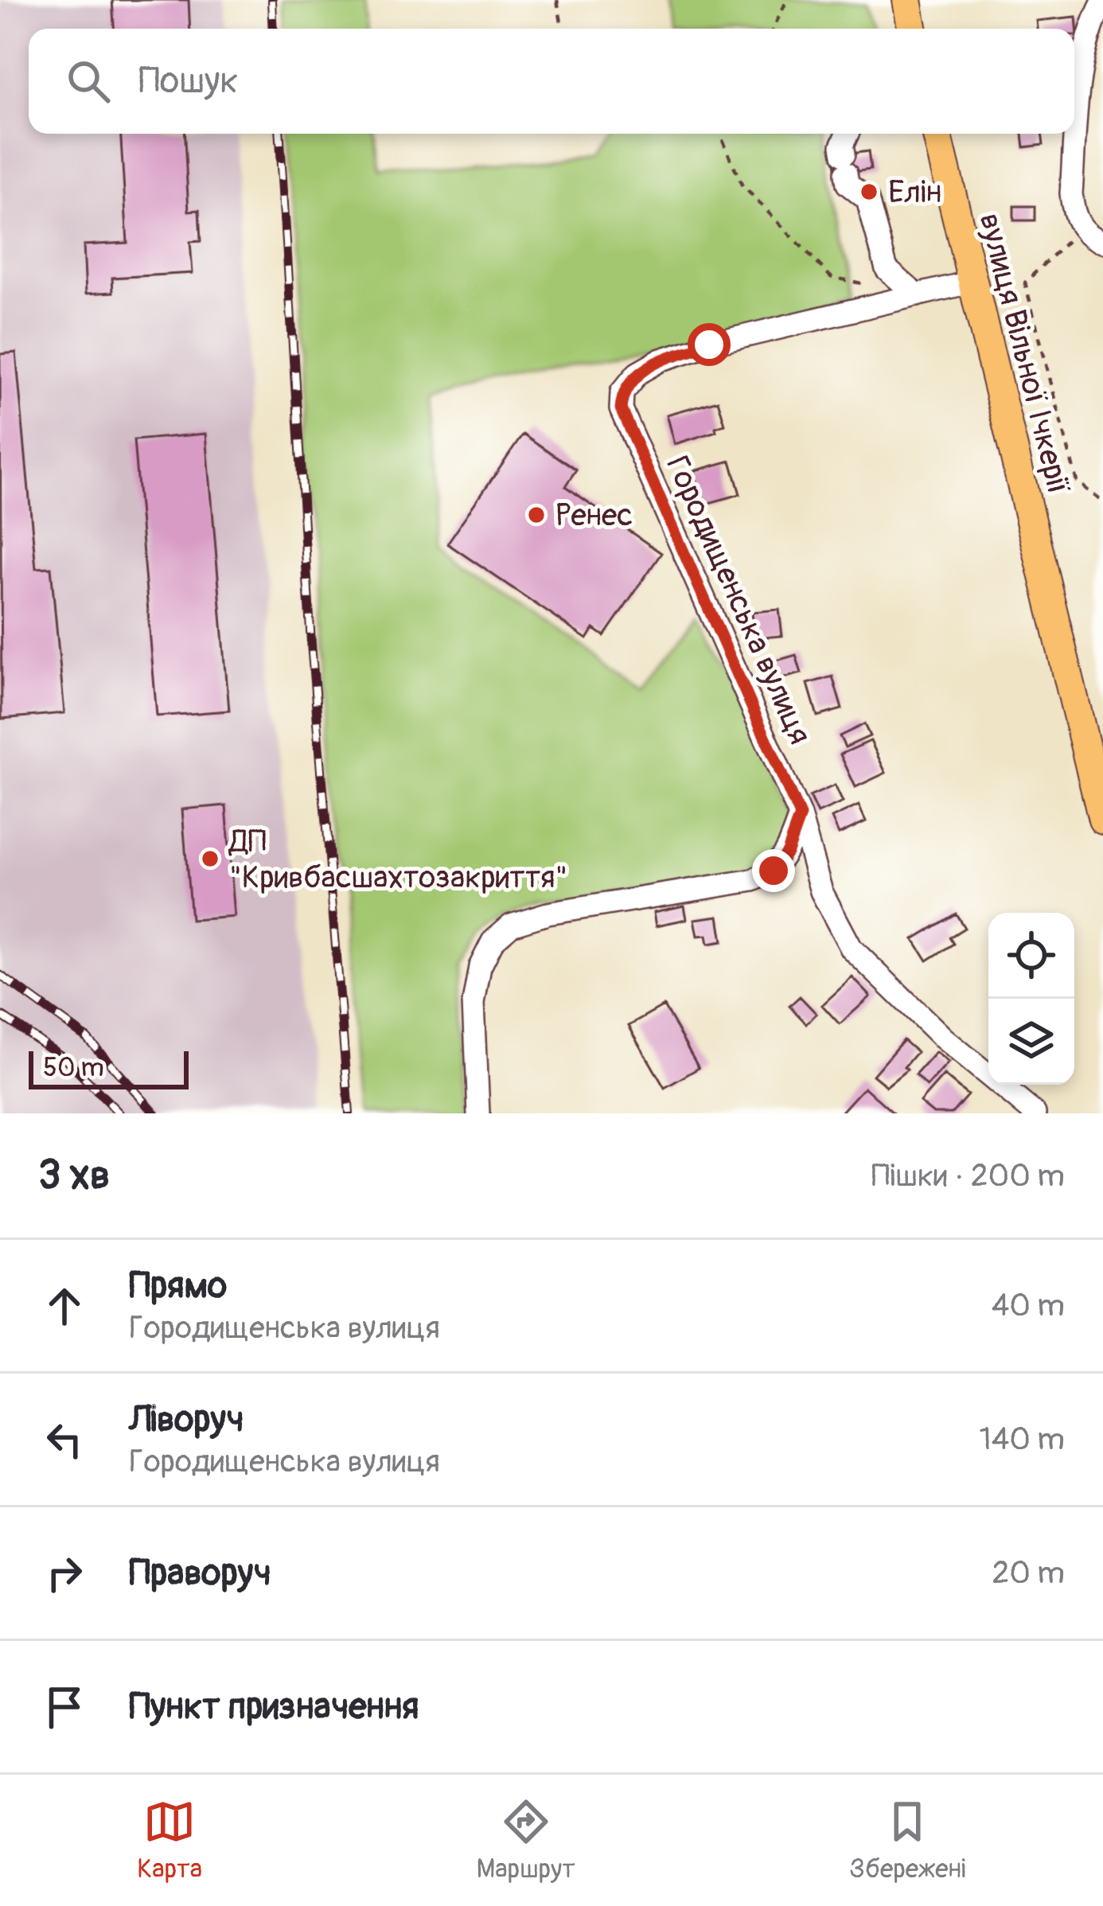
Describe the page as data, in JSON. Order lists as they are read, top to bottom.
{
  "streets": {
    "main road": ["вулиця Вільної Ічкерії"],
    "street": ["Городищенська вулиця"]
  },
  "crossings": [
    ["вулиця Вільної Ічкерії", "Городищенська вулиця"]
  ],
  "places": ["Елін", "Ренес", "ДП \"Кривбасшахтозакриття\""],
  "scale_bar": "50 m",
  "page": {
    "search": "Пошук",
    "scale": "50 m",
    "heading": ["3 хв", "Пішки · 200 m"],
    "list": [
      ["Прямо", "Городищенська вулиця", "40 m"],
      ["Ліворуч", "Городищенська вулиця", "140 m"],
      ["Праворуч", "20 m"],
      "Пункт призначення"
    ],
    "nav": ["Карта", "Маршрут", "Збережені"]
  }
}
